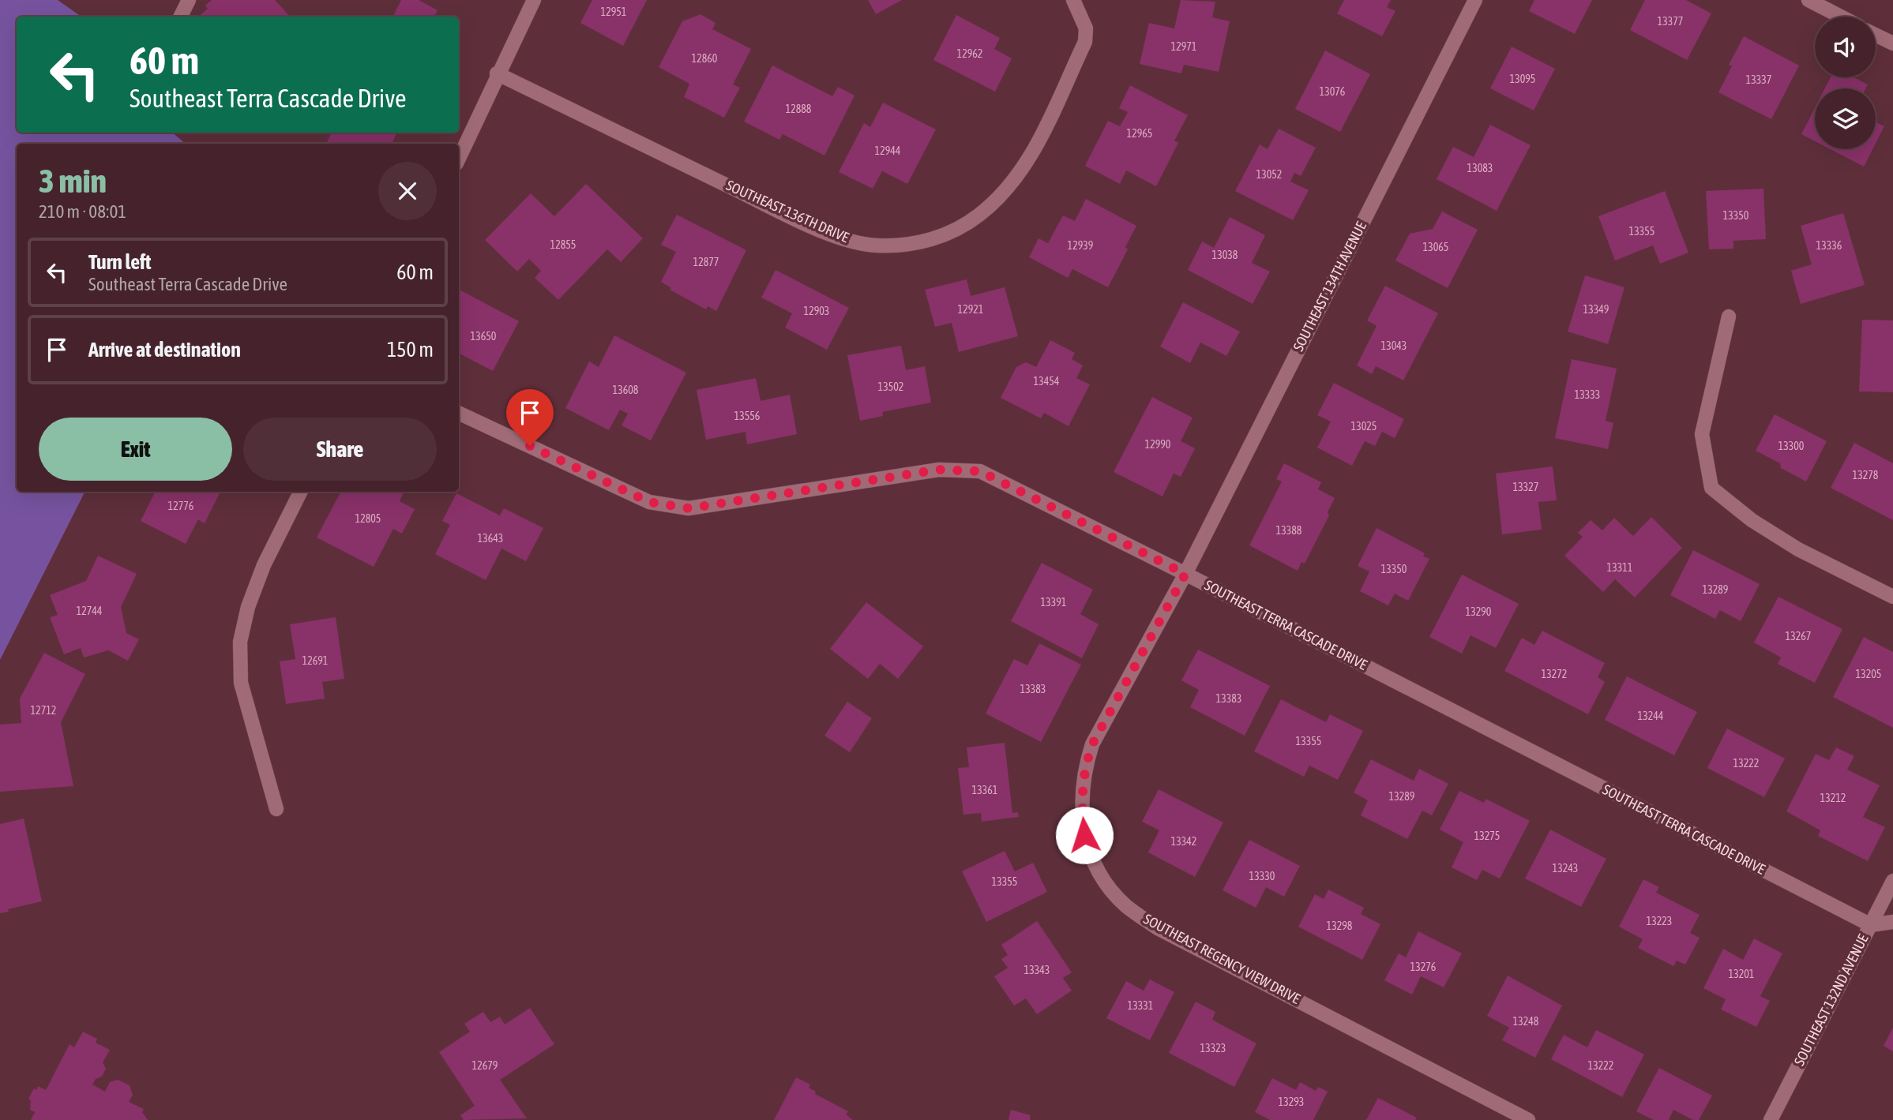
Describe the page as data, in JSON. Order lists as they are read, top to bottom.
{
  "streets": {
    "street": [
      "SOUTHEAST 136TH DRIVE",
      "SOUTHEAST 134TH AVENUE",
      "SOUTHEAST TERRA CASCADE DRIVE",
      "SOUTHEAST REGENCY VIEW DRIVE",
      "SOUTHEAST 132ND AVENUE"
    ]
  },
  "crossings": [
    ["SOUTHEAST 134TH AVENUE", "SOUTHEAST TERRA CASCADE DRIVE"],
    ["SOUTHEAST 134TH AVENUE", "SOUTHEAST REGENCY VIEW DRIVE"],
    ["SOUTHEAST TERRA CASCADE DRIVE", "SOUTHEAST REGENCY VIEW DRIVE"],
    ["SOUTHEAST TERRA CASCADE DRIVE", "SOUTHEAST 132ND AVENUE"]
  ],
  "house_numbers": [
    "12951",
    "13377",
    "12971",
    "12962",
    "12860",
    "13095",
    "13337",
    "13076",
    "12888",
    "12965",
    "12944",
    "13083",
    "13052",
    "13350",
    "13355",
    "12855",
    "12939",
    "13336",
    "13065",
    "13038",
    "12877",
    "12921",
    "13349",
    "12903",
    "13650",
    "13043",
    "13454",
    "13502",
    "13608",
    "13333",
    "13556",
    "13025",
    "12990",
    "13300",
    "13278",
    "13327",
    "12776",
    "12805",
    "13388",
    "13643",
    "13311",
    "13350",
    "13289",
    "13391",
    "12744",
    "13290",
    "13267",
    "12691",
    "13272",
    "13205",
    "13383",
    "13383",
    "12712",
    "13244",
    "13355",
    "13222",
    "13361",
    "13289",
    "13212",
    "13275",
    "13342",
    "13243",
    "13330",
    "13355",
    "13223",
    "13298",
    "13276",
    "13343",
    "13201",
    "13331",
    "13248",
    "13323",
    "12679",
    "13222",
    "13293"
  ],
  "page": {
    "turn": ["60 m", "Southeast Terra Cascade Drive"],
    "heading": ["3 min", "210 m · 08:01"],
    "list": [
      {
        "name": "Turn left",
        "note": "Southeast Terra Cascade Drive",
        "value": "60 m"
      },
      {
        "name": "Arrive at destination",
        "value": "150 m"
      }
    ],
    "buttons": ["Exit", "Share"]
  }
}
